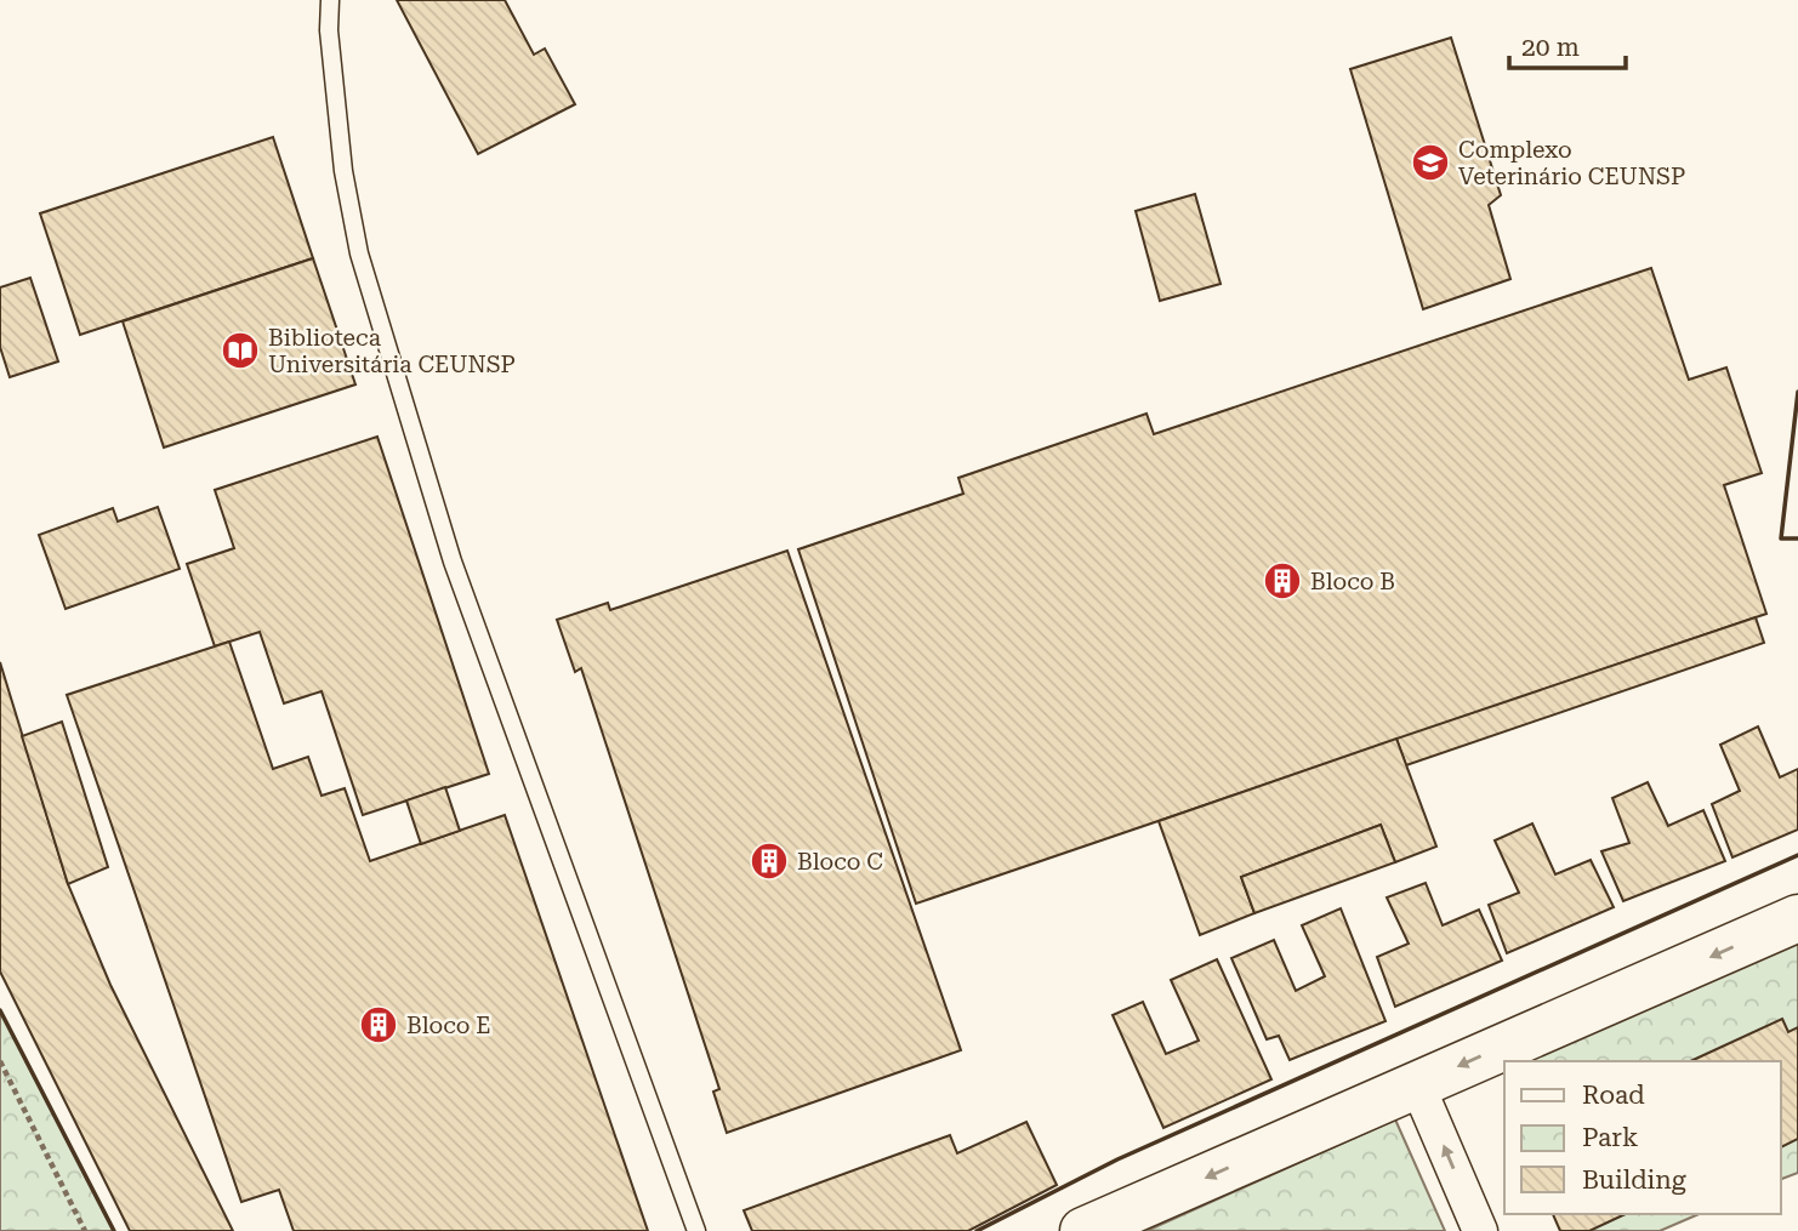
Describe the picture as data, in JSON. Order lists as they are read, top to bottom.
{
  "places": {
    "school or university": ["Complexo Veterinário CEUNSP"],
    "library": ["Biblioteca Universitária CEUNSP"],
    "building": ["Bloco B", "Bloco C", "Bloco E"]
  },
  "legend": ["Road", "Park", "Building"],
  "scale_bar": "20 m"
}
